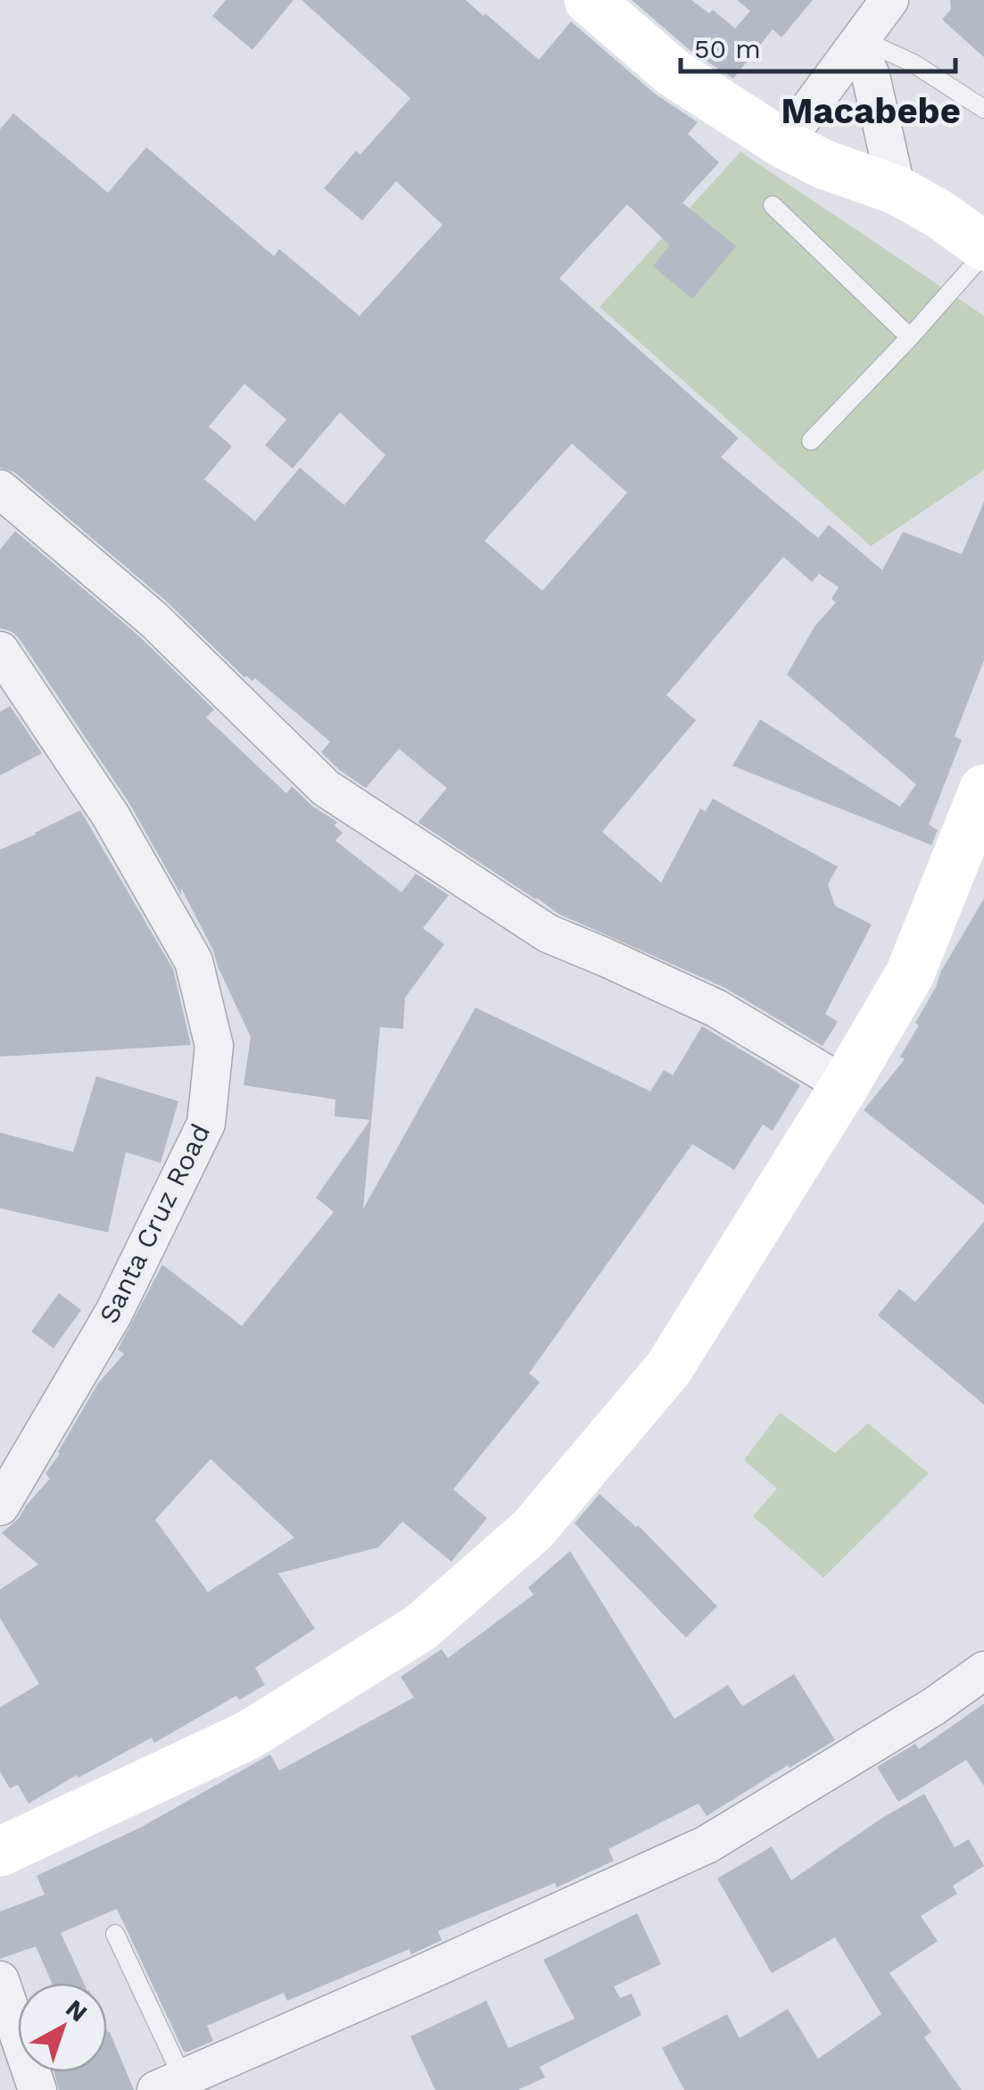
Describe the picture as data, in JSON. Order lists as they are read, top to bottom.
{
  "streets": {
    "street": ["Santa Cruz Road"]
  },
  "districts": ["Macabebe"],
  "scale_bar": "50 m",
  "north": "top right"
}
